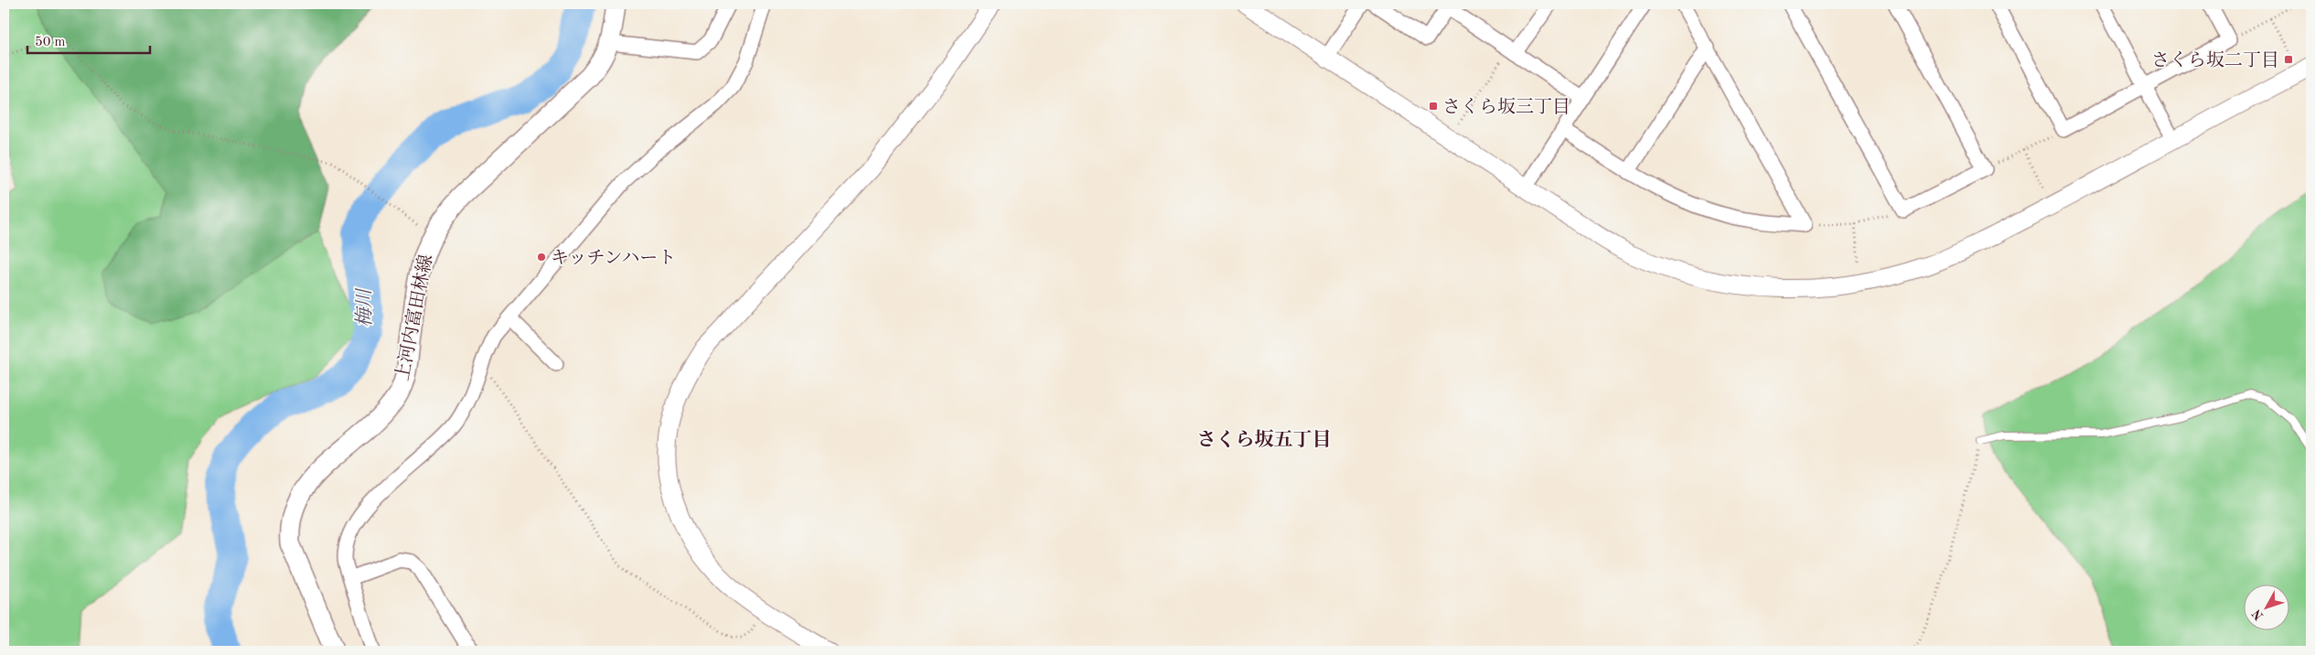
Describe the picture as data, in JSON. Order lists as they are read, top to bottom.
{
  "streets": {
    "main road": ["上河内富田林線"]
  },
  "districts": ["さくら坂五丁目"],
  "water": ["梅川"],
  "places": {
    "transit": ["さくら坂二丁目", "さくら坂三丁目"],
    "other": ["キッチンハート"]
  },
  "scale_bar": "50 m",
  "north": "bottom left"
}
